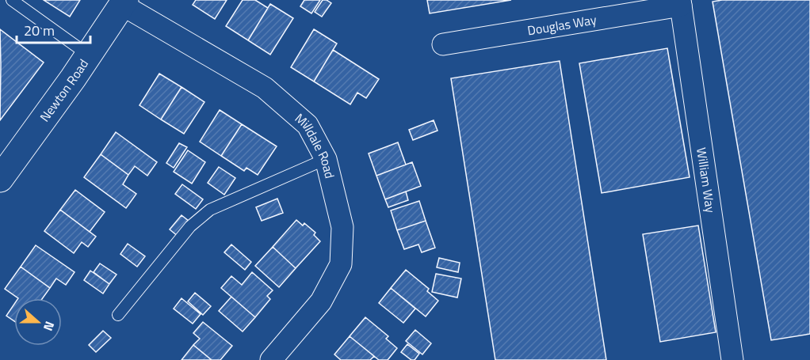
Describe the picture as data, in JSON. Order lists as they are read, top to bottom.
{
  "streets": {
    "main road": ["Newton Road"],
    "street": ["Douglas Way", "Milldale Road", "William Way"]
  },
  "crossings": [
    ["Douglas Way", "William Way"],
    ["Newton Road", "Milldale Road"]
  ],
  "scale_bar": "20 m",
  "north": "right"
}
